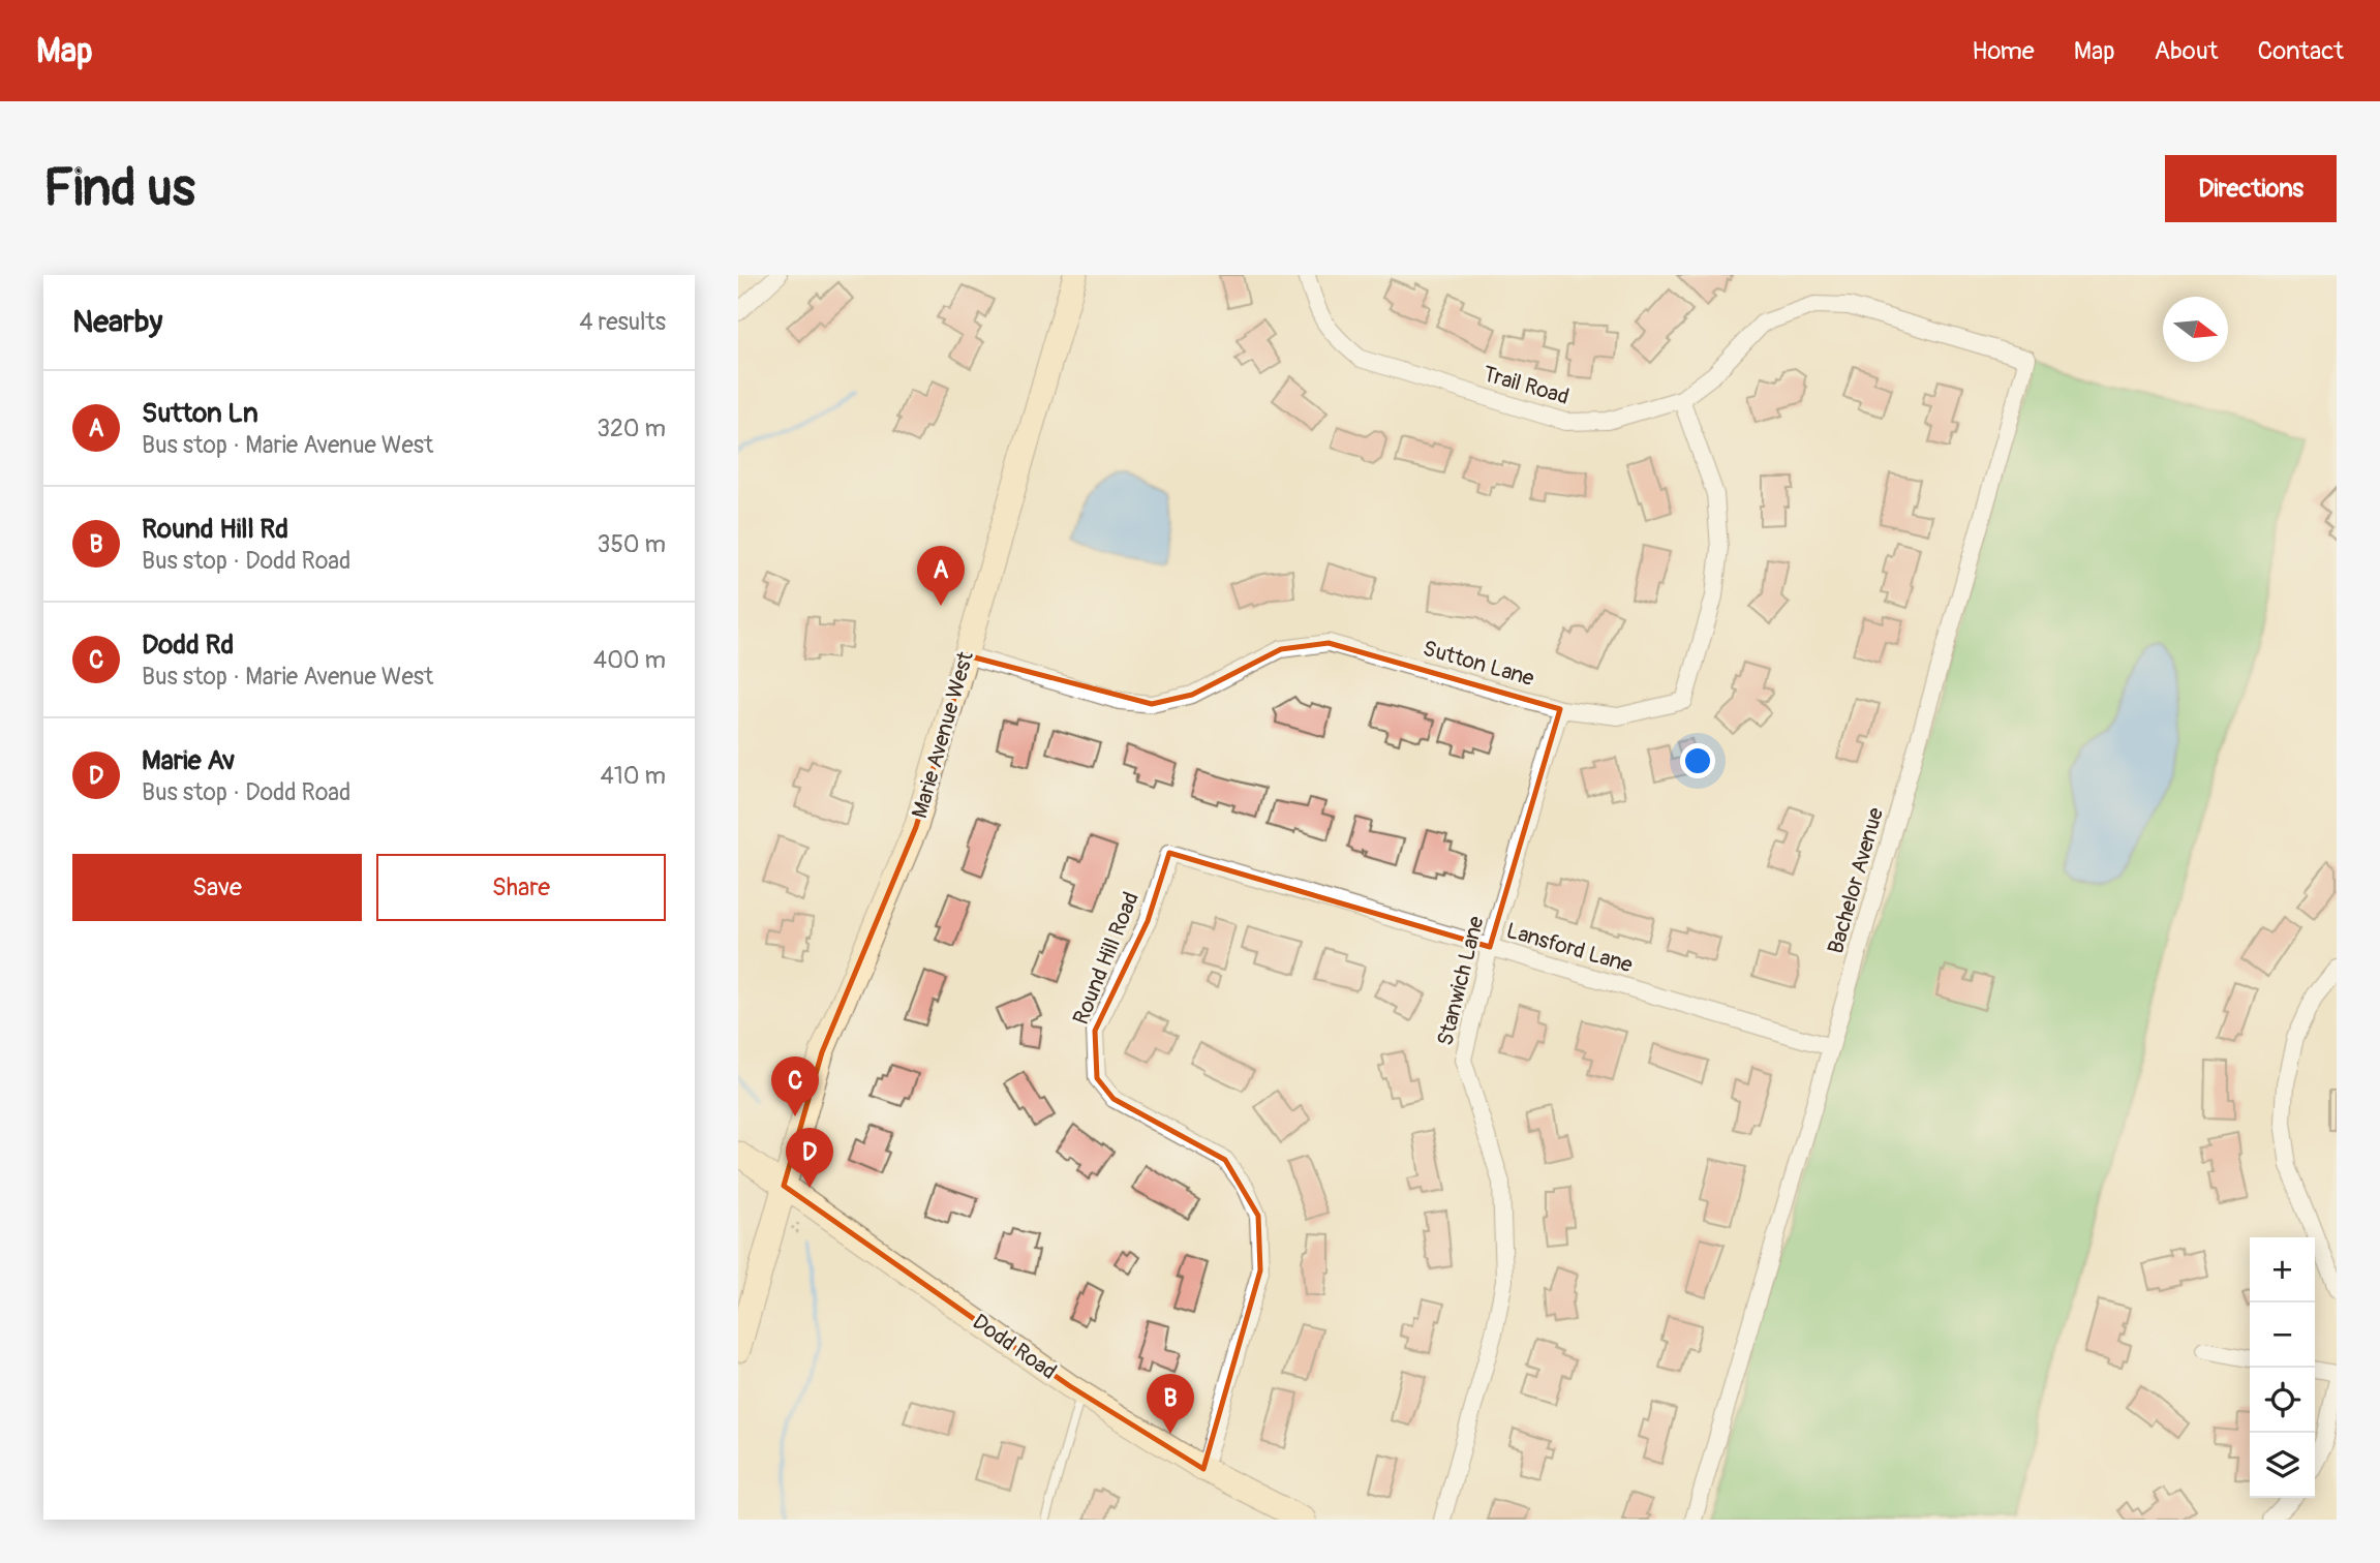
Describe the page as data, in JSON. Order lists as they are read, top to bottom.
{
  "streets": {
    "street": [
      "Trail Road",
      "Sutton Lane",
      "Marie Avenue West",
      "Bachelor Avenue",
      "Lansford Lane",
      "Round Hill Road",
      "Stanwich Lane",
      "Dodd Road"
    ]
  },
  "crossings": [
    ["Trail Road", "Sutton Lane"],
    ["Trail Road", "Bachelor Avenue"],
    ["Sutton Lane", "Marie Avenue West"],
    ["Sutton Lane", "Stanwich Lane"],
    ["Marie Avenue West", "Dodd Road"],
    ["Bachelor Avenue", "Lansford Lane"],
    ["Lansford Lane", "Round Hill Road"],
    ["Lansford Lane", "Stanwich Lane"],
    ["Round Hill Road", "Dodd Road"]
  ],
  "north": "right",
  "page": {
    "header": "Map",
    "nav": [
      "Home",
      "Map",
      "About",
      "Contact"
    ],
    "buttons": [
      "Directions",
      ["Save", "Share"]
    ],
    "title": "Find us",
    "heading": ["Nearby", "4 results"],
    "list": [
      {
        "mark": "A",
        "name": "Sutton Ln",
        "note": "Bus stop · Marie Avenue West",
        "value": "320 m"
      },
      {
        "mark": "B",
        "name": "Round Hill Rd",
        "note": "Bus stop · Dodd Road",
        "value": "350 m"
      },
      {
        "mark": "C",
        "name": "Dodd Rd",
        "note": "Bus stop · Marie Avenue West",
        "value": "400 m"
      },
      {
        "mark": "D",
        "name": "Marie Av",
        "note": "Bus stop · Dodd Road",
        "value": "410 m"
      }
    ],
    "pins": [
      "A",
      "C",
      "D",
      "B"
    ],
    "map_buttons": ["+", "−"]
  }
}
